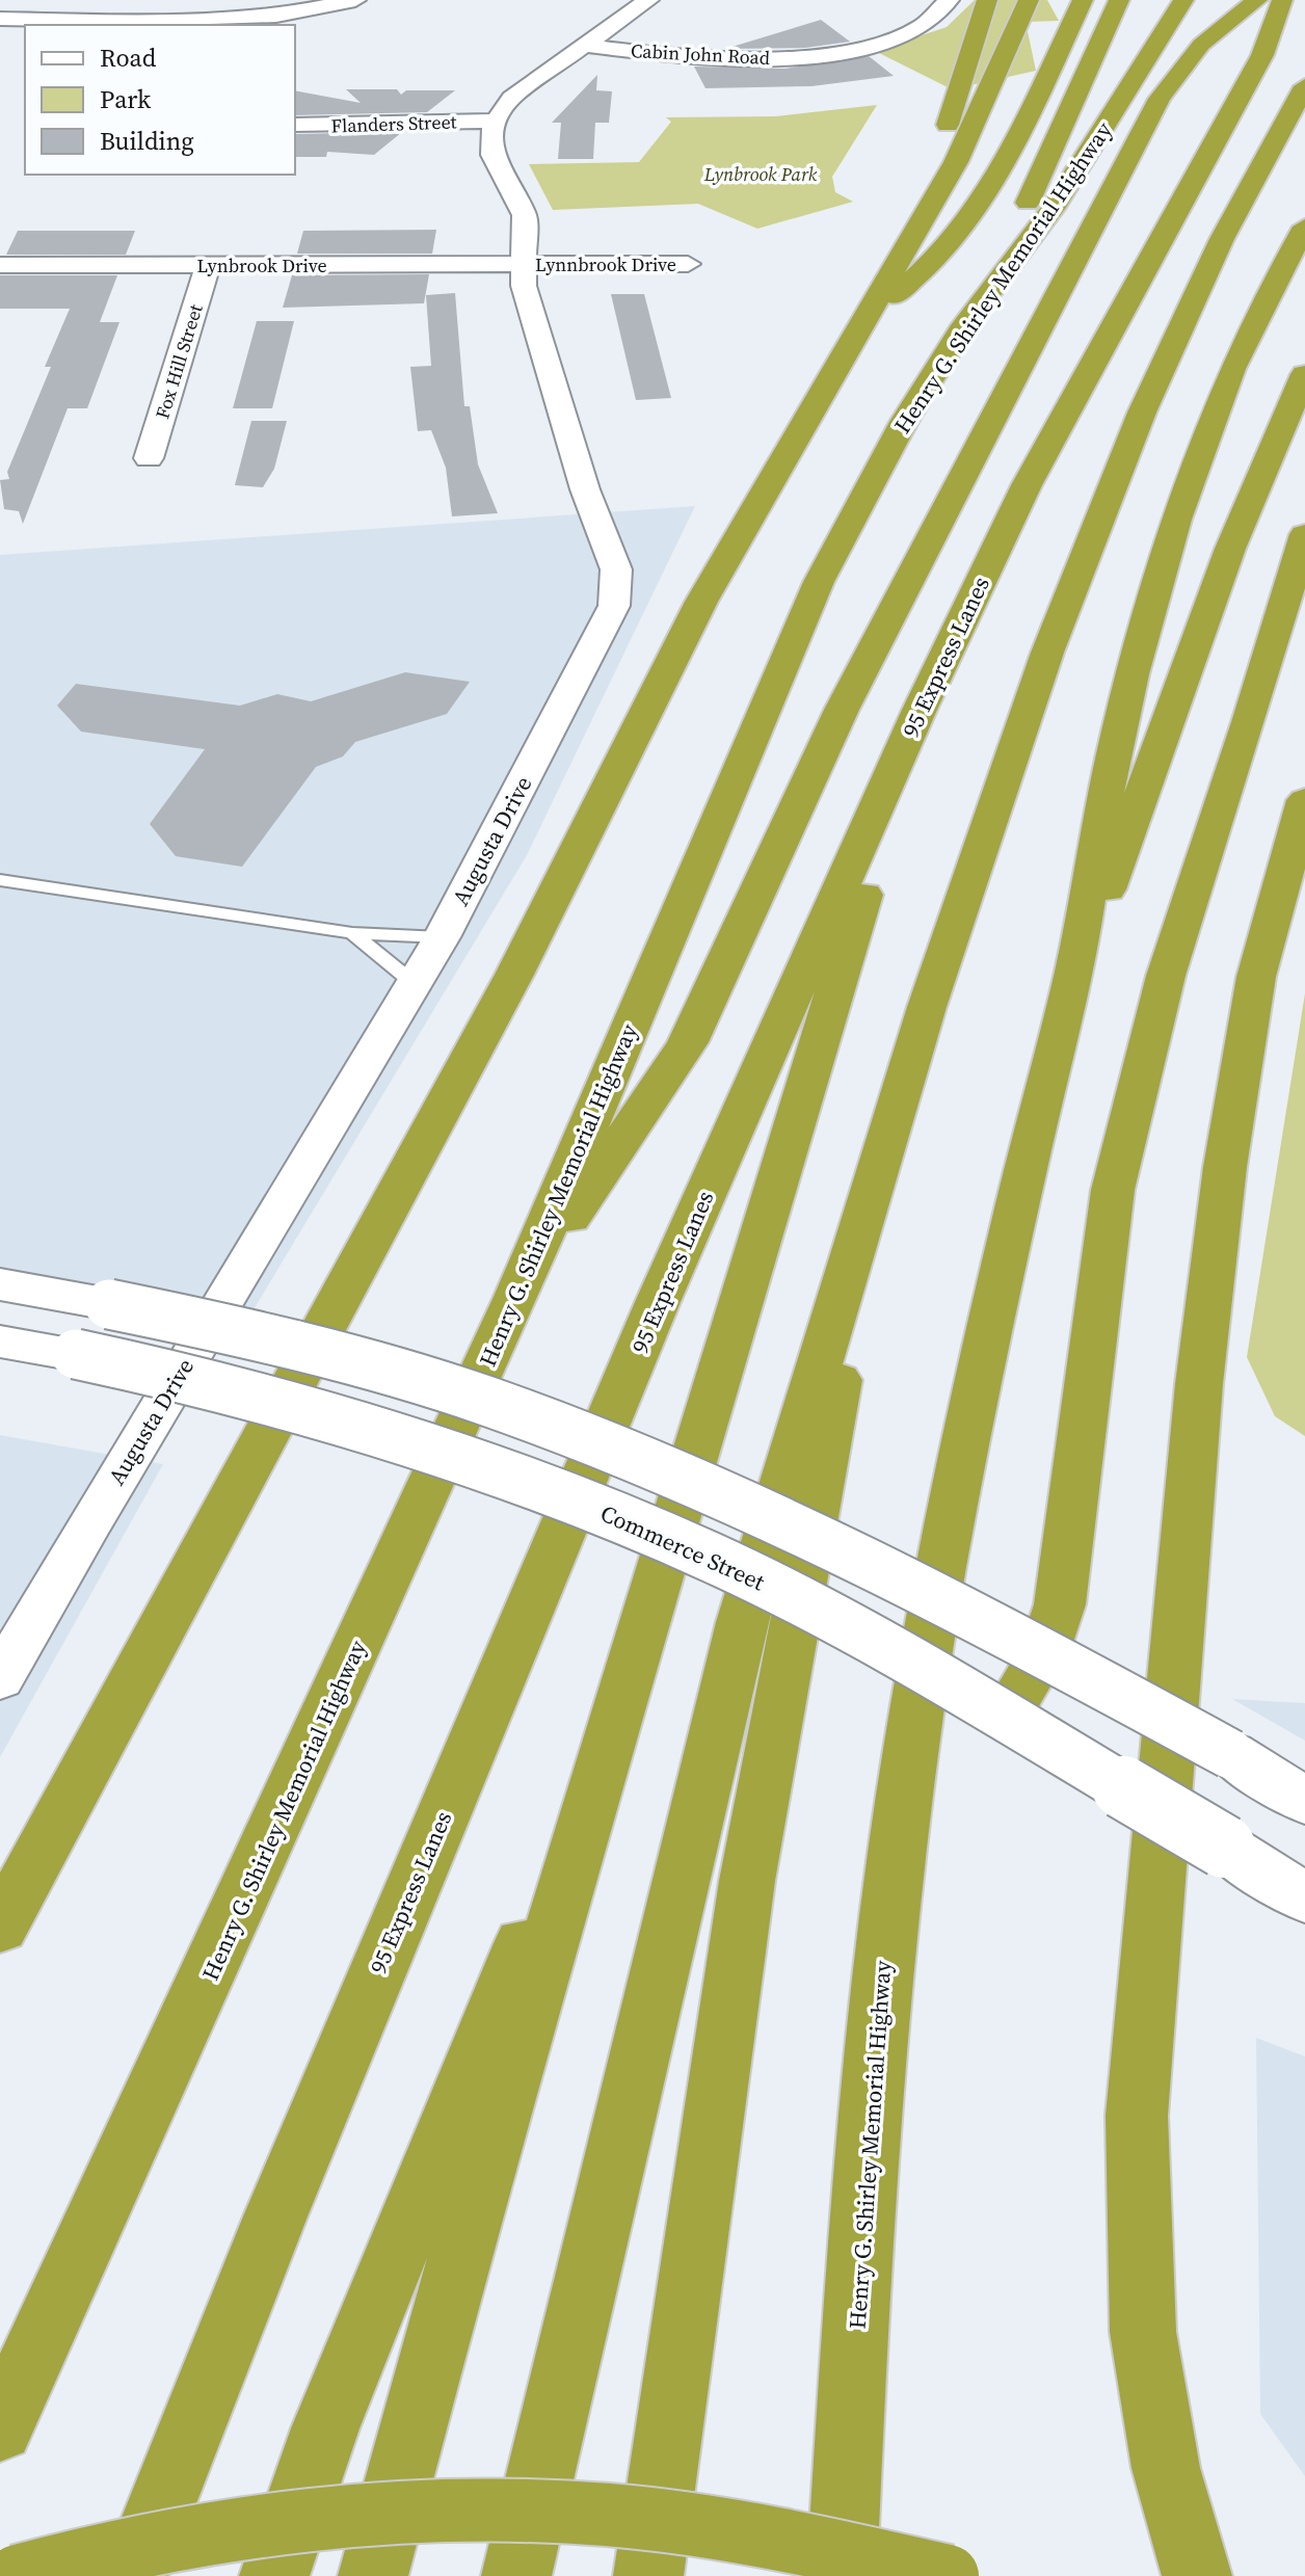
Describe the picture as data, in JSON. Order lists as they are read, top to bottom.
{
  "streets": {
    "highway": ["Henry G. Shirley Memorial Highway", "95 Express Lanes"],
    "main road": ["Commerce Street"],
    "street": [
      "Cabin John Road",
      "Flanders Street",
      "Lynnbrook Drive",
      "Lynbrook Drive",
      "Fox Hill Street",
      "Augusta Drive"
    ]
  },
  "crossings": [
    ["Flanders Street", "Augusta Drive"],
    ["Lynnbrook Drive", "Lynbrook Drive"],
    ["Lynnbrook Drive", "Augusta Drive"],
    ["Lynbrook Drive", "Fox Hill Street"],
    ["Lynbrook Drive", "Augusta Drive"]
  ],
  "parks": ["Lynbrook Park"],
  "legend": ["Road", "Park", "Building"]
}
